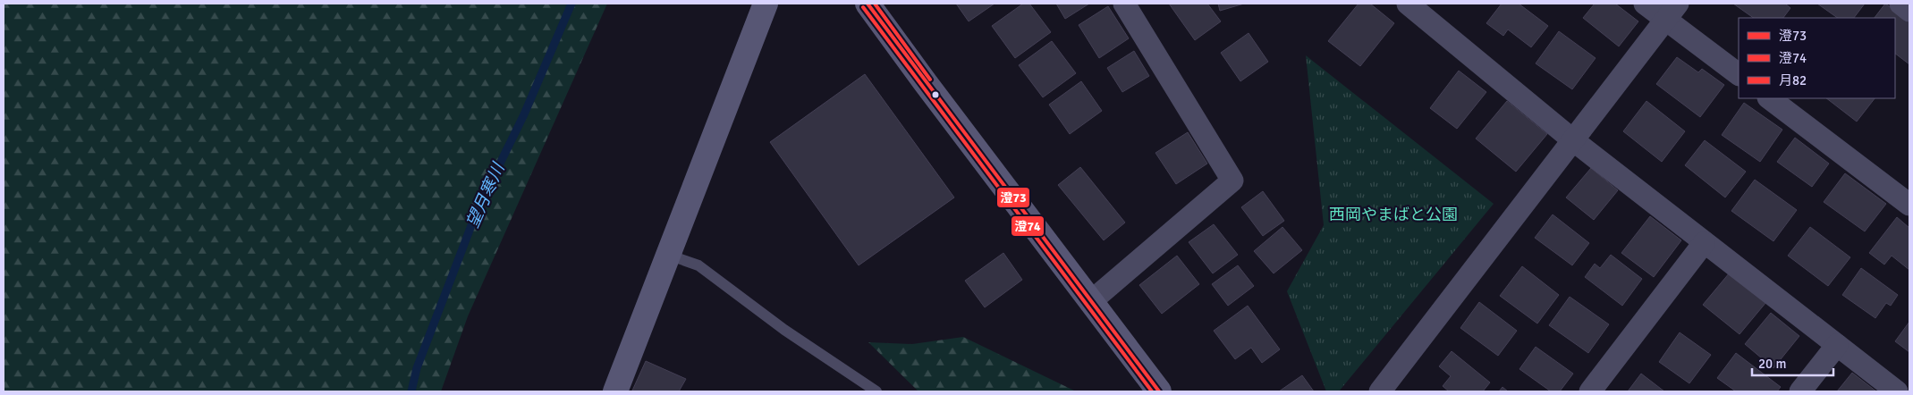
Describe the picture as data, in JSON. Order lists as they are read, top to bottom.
{
  "water": ["望月寒川"],
  "parks": ["西岡やまばと公園"],
  "lines": ["transit line 澄73", "transit line 月82", "transit line 澄74"],
  "legend": ["澄73", "澄74", "月82"],
  "scale_bar": "20 m"
}
